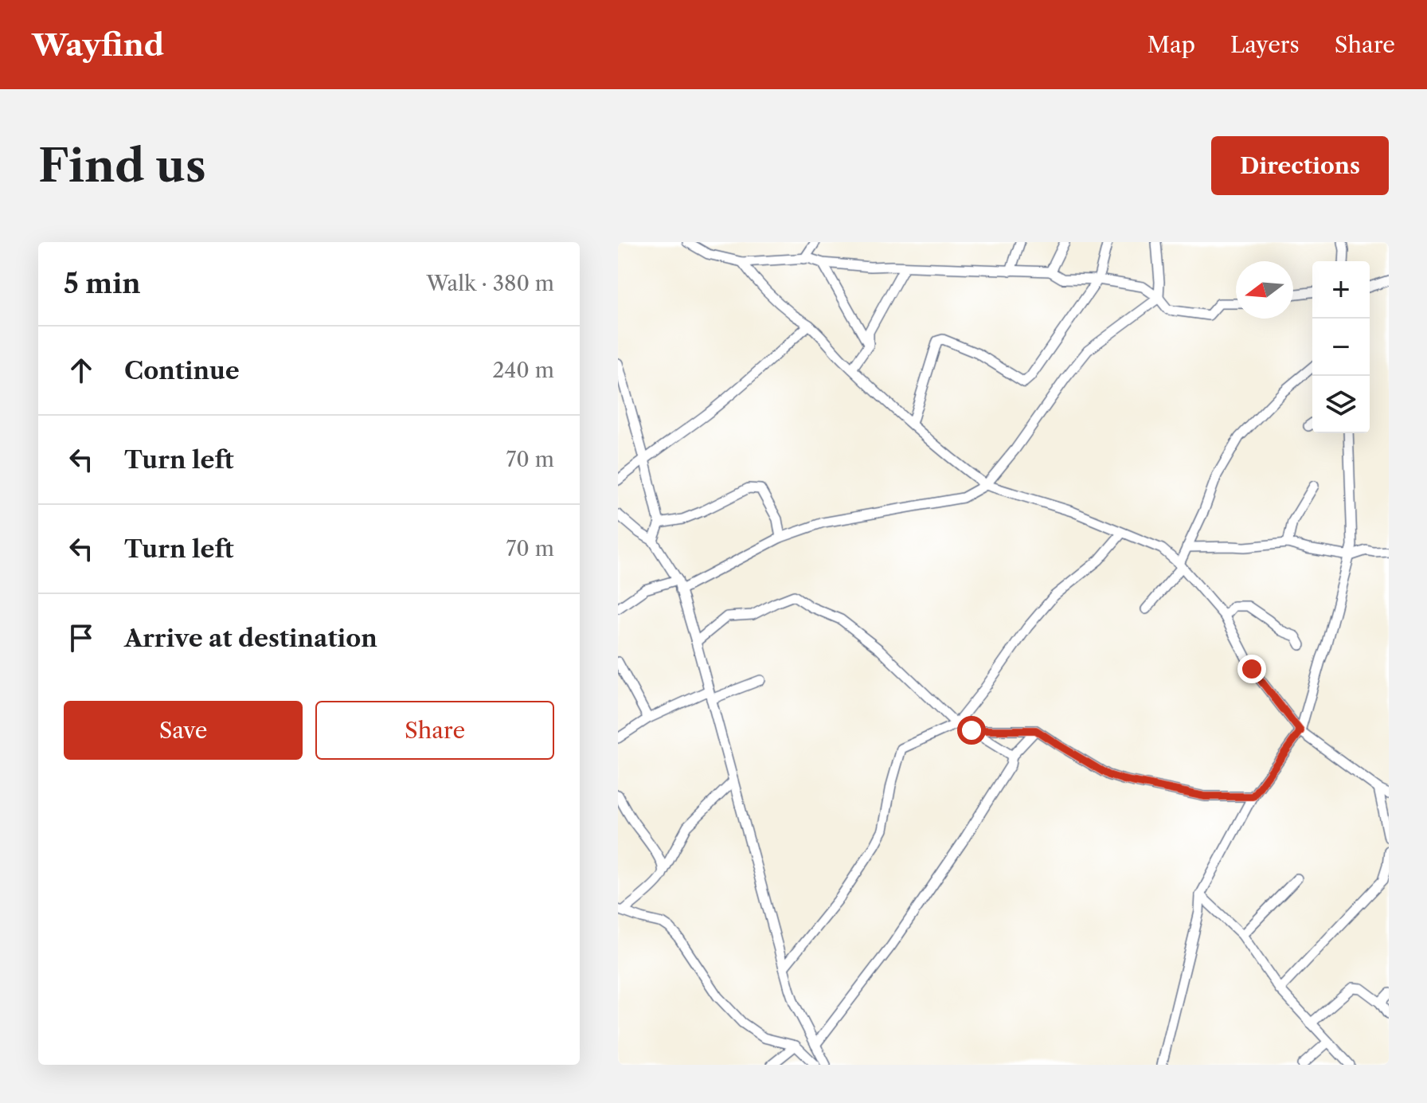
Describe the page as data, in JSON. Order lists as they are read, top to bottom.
{
  "north": "left",
  "page": {
    "header": "Wayfind",
    "nav": ["Map", "Layers", "Share"],
    "buttons": [
      "Directions",
      ["Save", "Share"]
    ],
    "title": "Find us",
    "heading": ["5 min", "Walk · 380 m"],
    "map_buttons": ["+", "−"],
    "list": [
      ["Continue", "240 m"],
      ["Turn left", "70 m"],
      ["Turn left", "70 m"],
      "Arrive at destination"
    ]
  }
}
